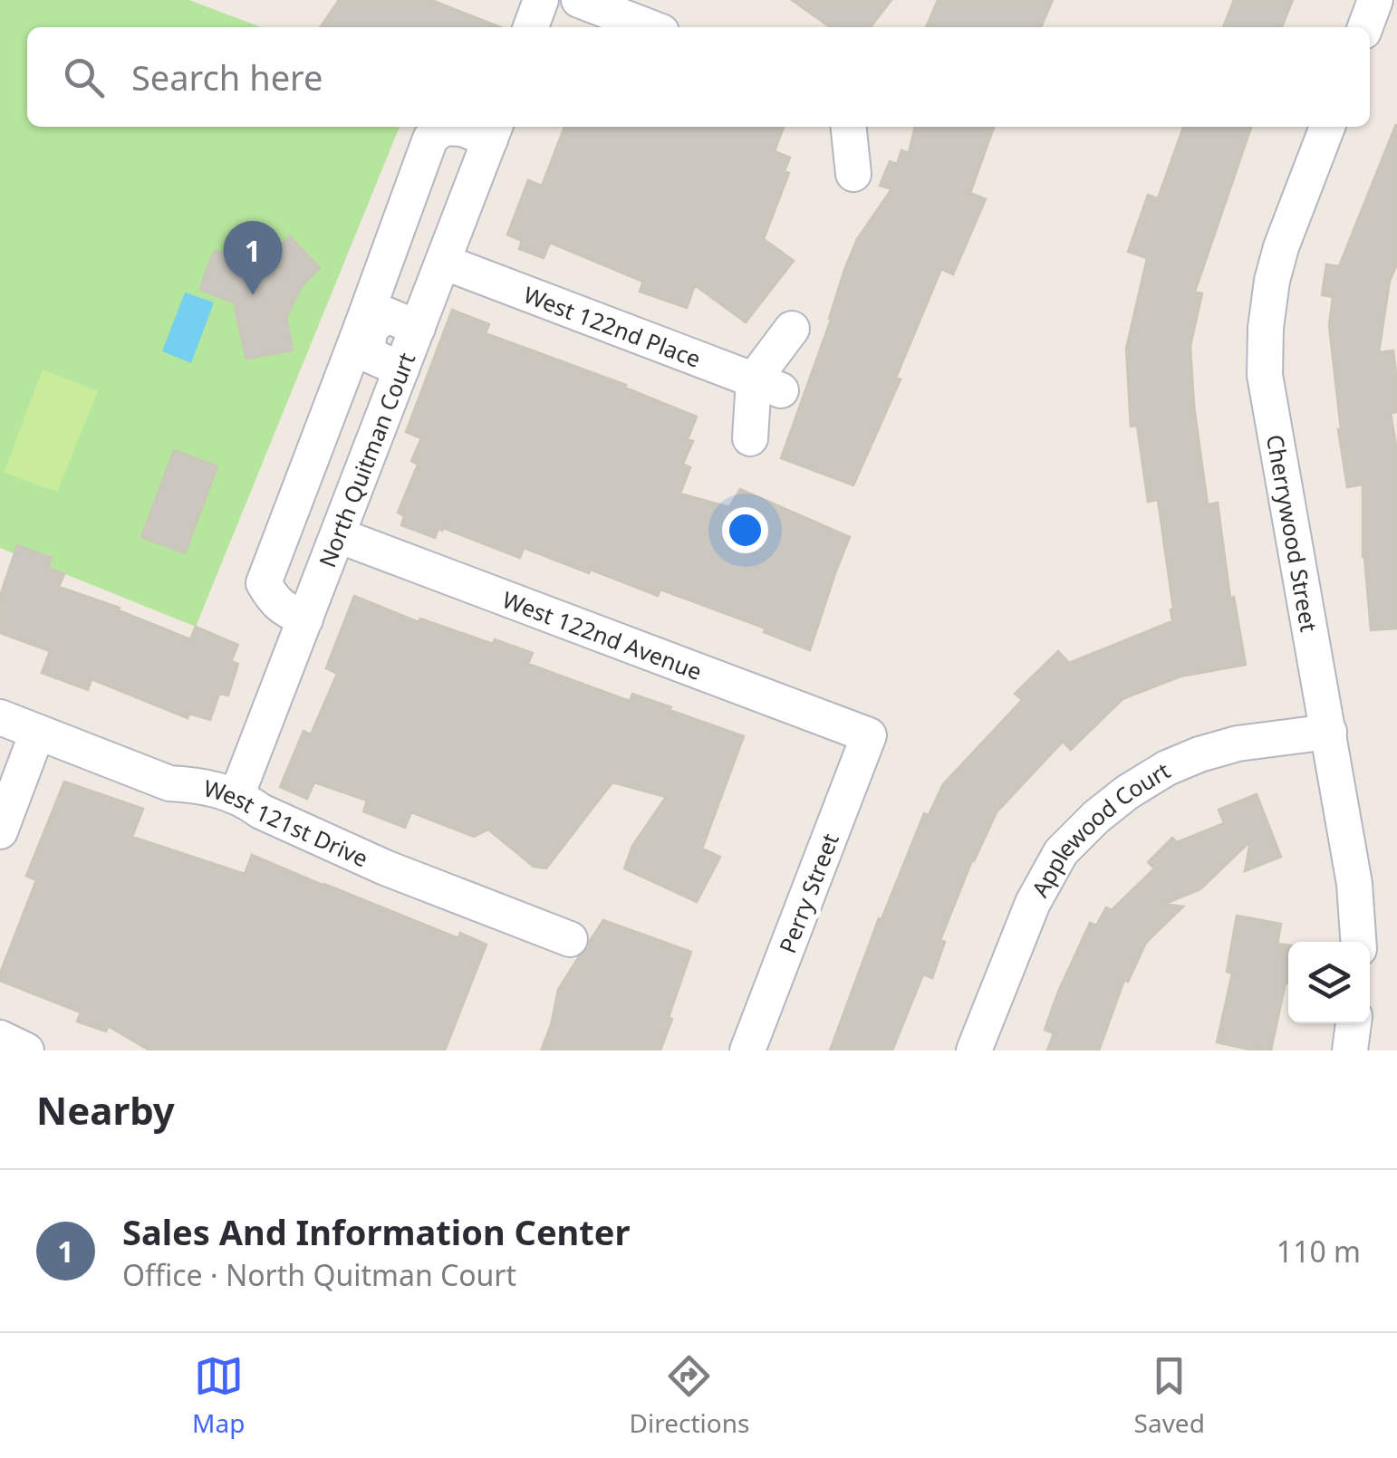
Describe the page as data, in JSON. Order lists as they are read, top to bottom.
{
  "streets": {
    "street": [
      "West 122nd Place",
      "North Quitman Court",
      "Cherrywood Street",
      "West 122nd Avenue",
      "West 121st Drive",
      "Applewood Court",
      "Perry Street"
    ]
  },
  "crossings": [
    ["West 122nd Place", "North Quitman Court"],
    ["North Quitman Court", "West 122nd Avenue"],
    ["North Quitman Court", "West 121st Drive"],
    ["Cherrywood Street", "Applewood Court"],
    ["West 122nd Avenue", "Perry Street"]
  ],
  "page": {
    "search": "Search here",
    "pins": "1",
    "heading": "Nearby",
    "list": [
      {
        "mark": "1",
        "name": "Sales And Information Center",
        "note": "Office · North Quitman Court",
        "value": "110 m"
      }
    ],
    "nav": ["Map", "Directions", "Saved"]
  }
}
